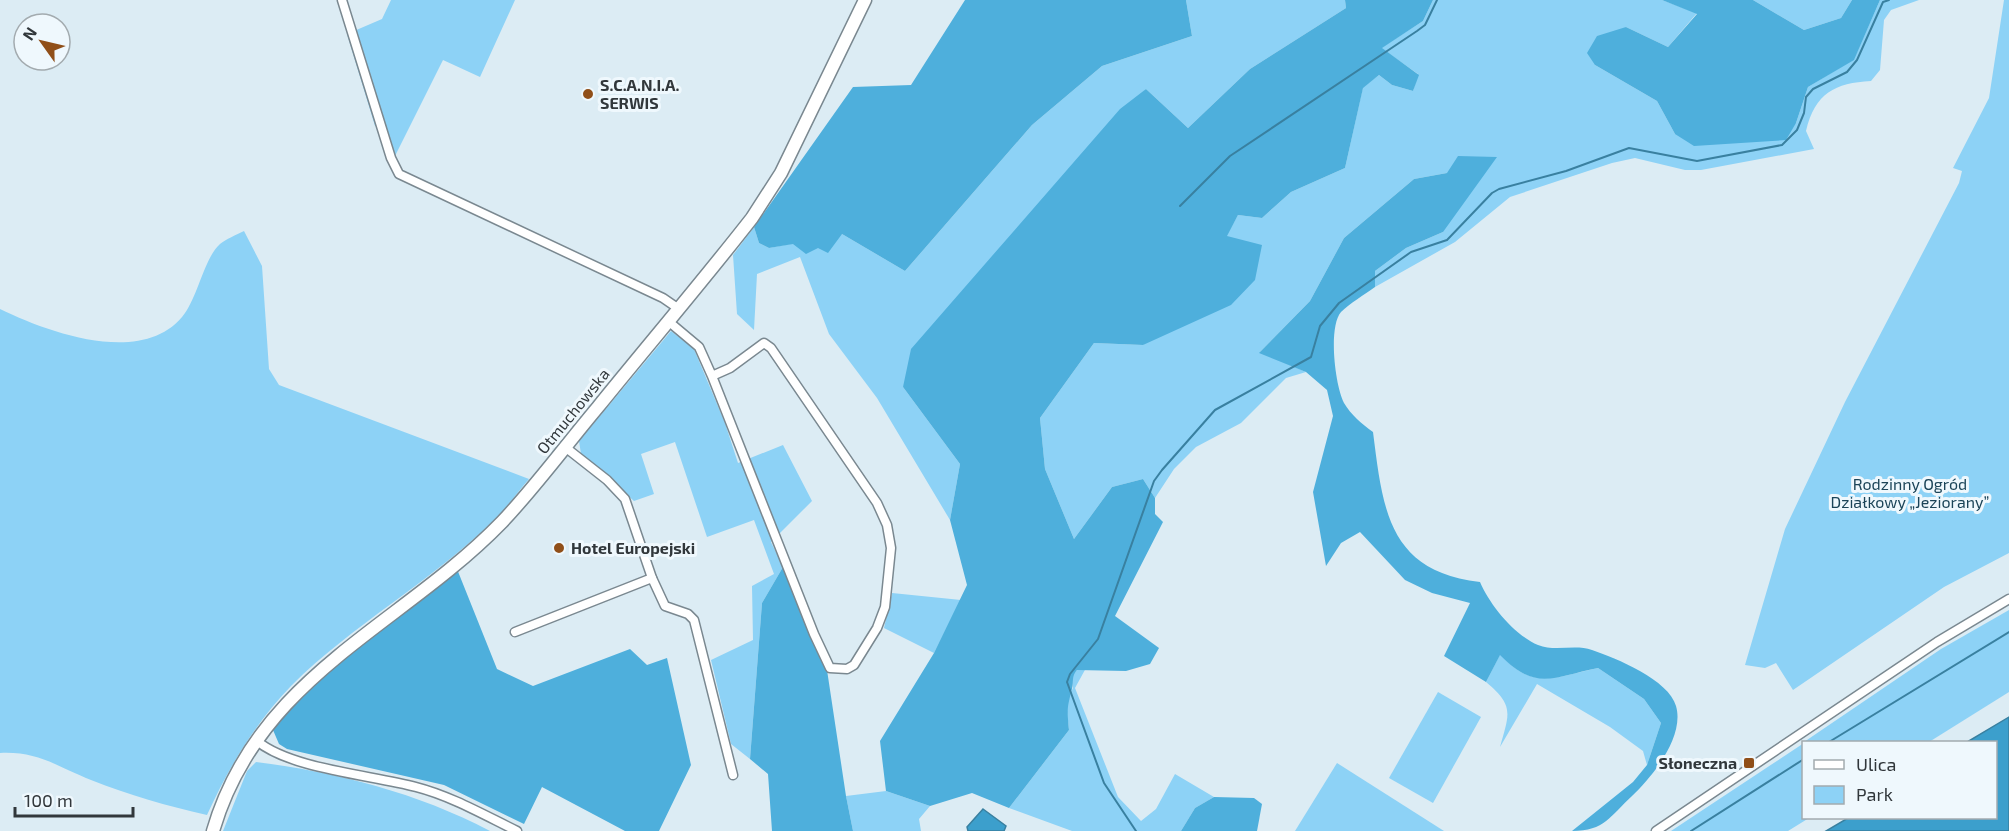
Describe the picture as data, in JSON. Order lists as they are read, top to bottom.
{
  "streets": {
    "main road": ["Otmuchowska"]
  },
  "parks": ["Rodzinny Ogród Działkowy „Jeziorany”"],
  "places": {
    "other": ["S.C.A.N.I.A. SERWIS", "Hotel Europejski"],
    "transit": ["Słoneczna"]
  },
  "legend": ["Ulica", "Park"],
  "scale_bar": "100 m",
  "north": "top left"
}
